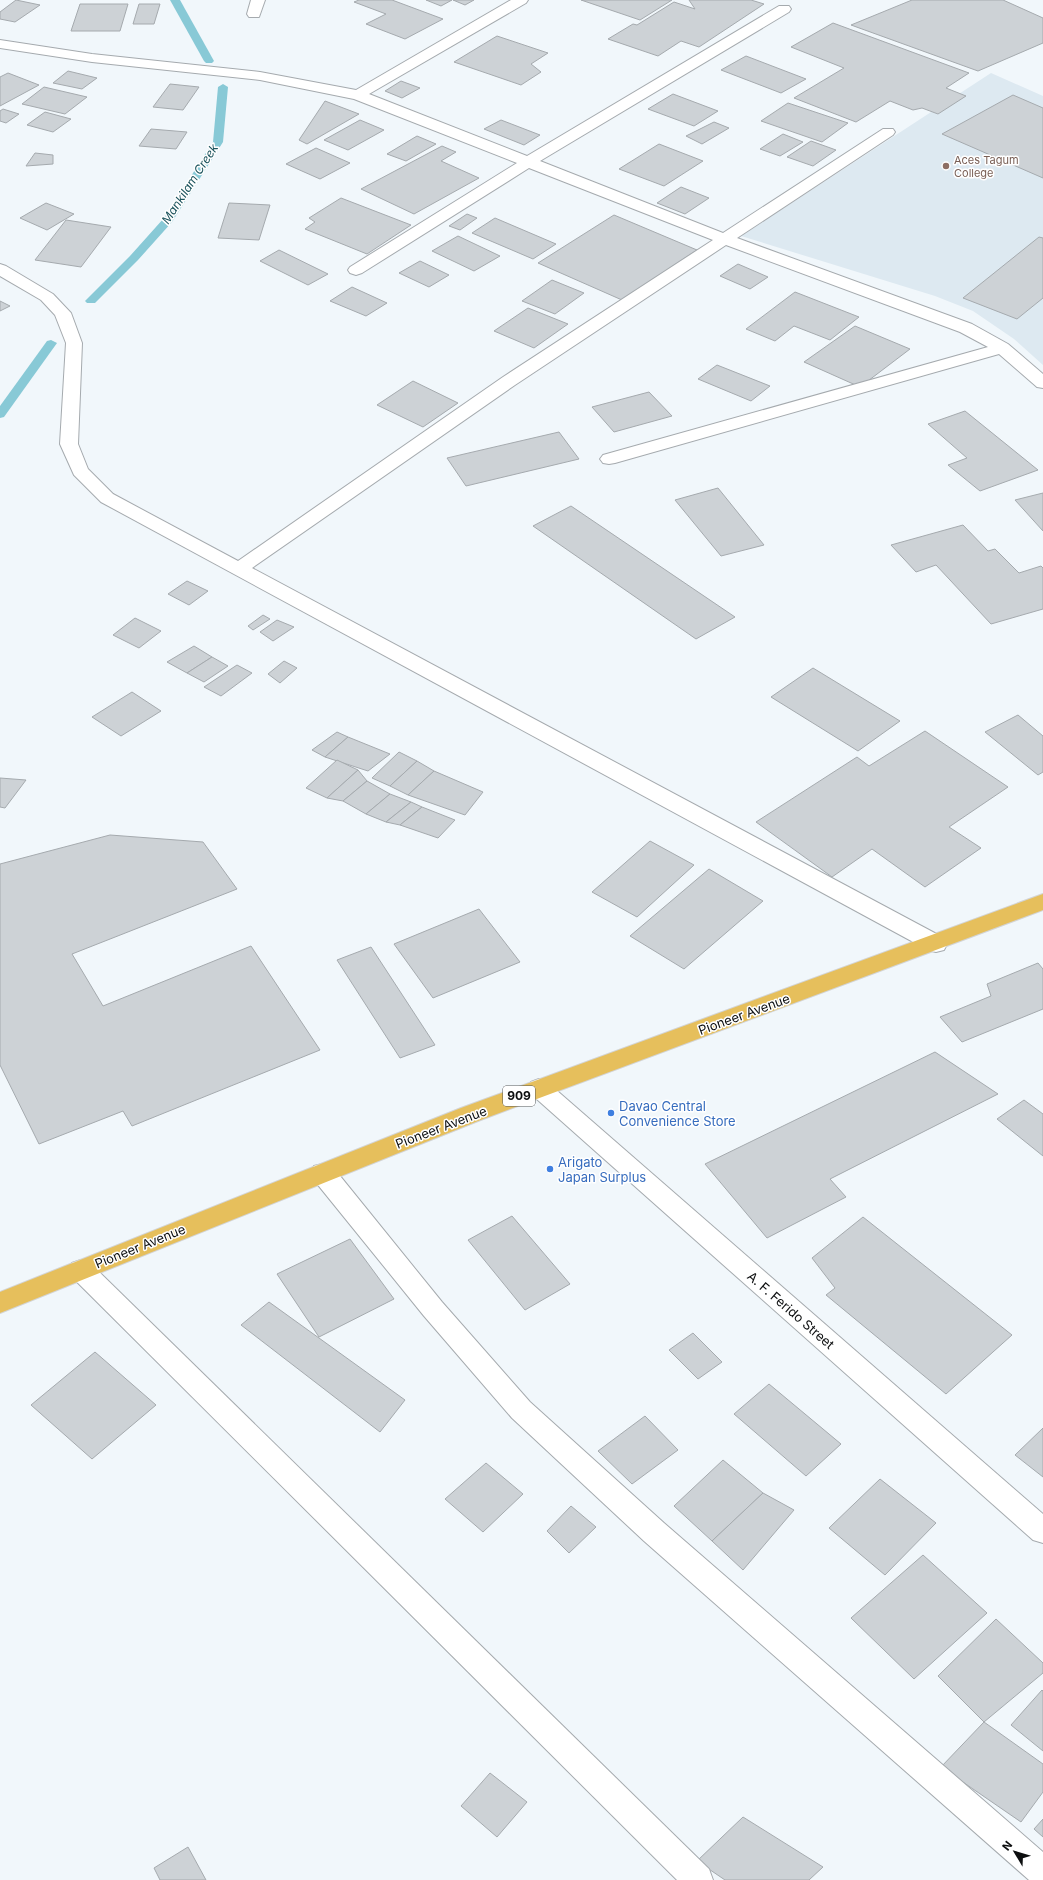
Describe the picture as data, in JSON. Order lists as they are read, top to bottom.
{
  "streets": {
    "highway": ["Pioneer Avenue", "909"],
    "street": ["A. F. Ferido Street"]
  },
  "crossings": [
    ["Pioneer Avenue", "A. F. Ferido Street"]
  ],
  "water": ["Mankilam Creek"],
  "places": ["Aces Tagum College", "Davao Central Convenience Store", "Arigato Japan Surplus"],
  "north": "top left"
}
